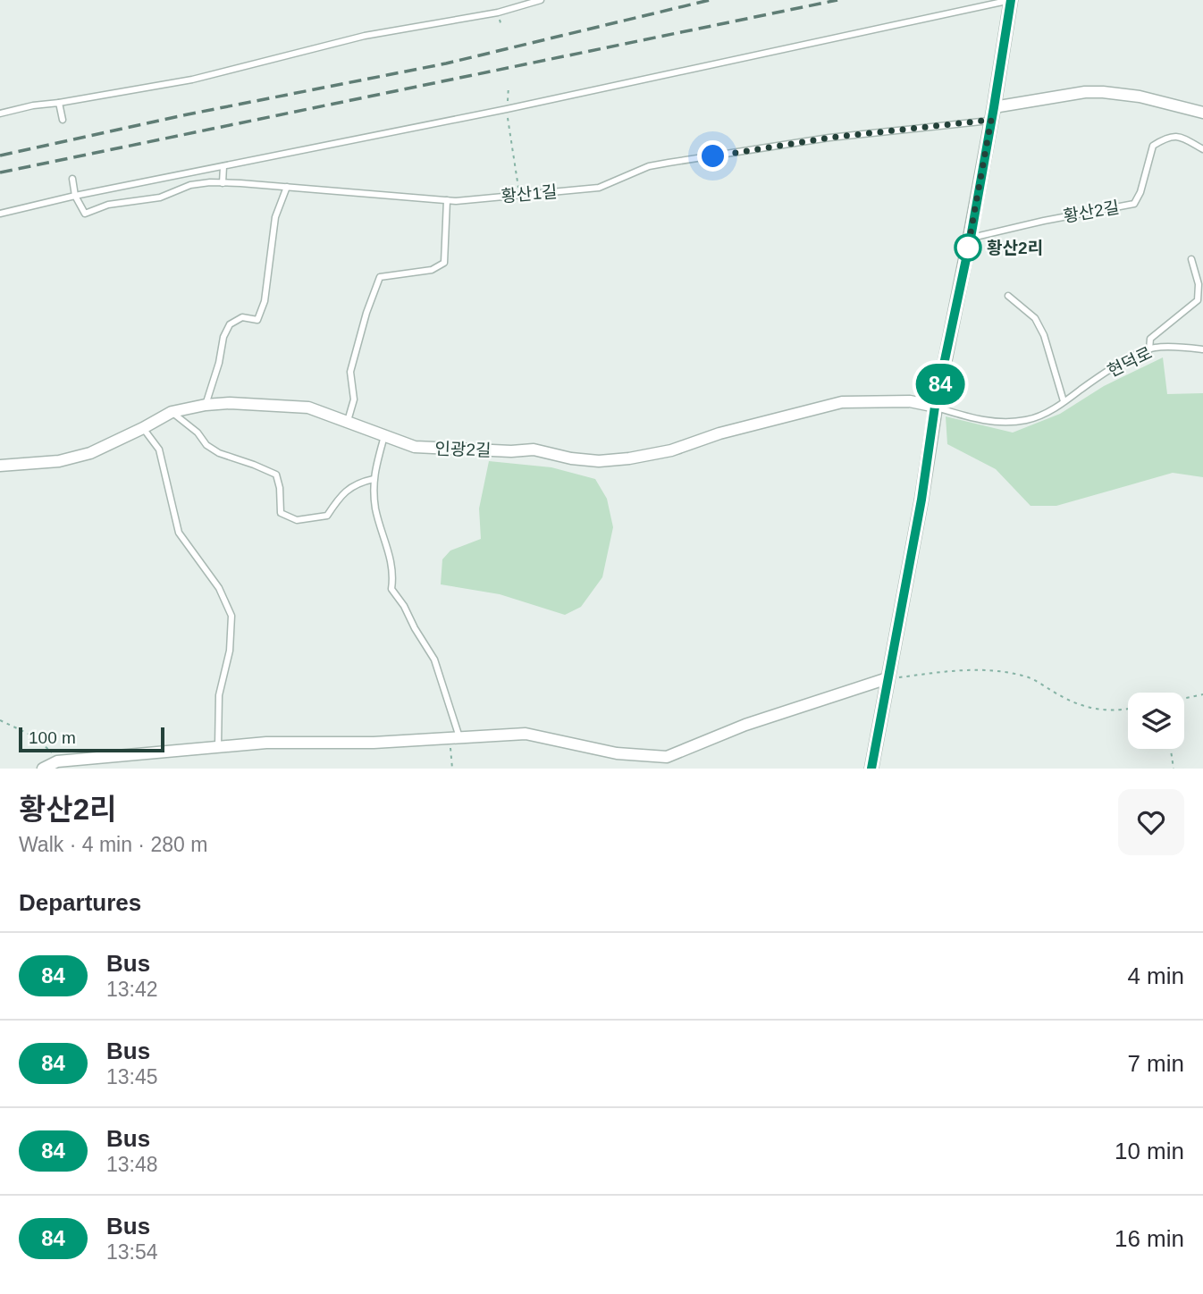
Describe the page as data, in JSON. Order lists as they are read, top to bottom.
{
  "streets": {
    "street": ["인광2길"],
    "lane": ["황산1길", "황산2길", "현덕로"]
  },
  "crossings": [
    ["현덕로", "인광2길"]
  ],
  "places": ["황산2리"],
  "lines": ["bus line 84"],
  "scale_bar": "100 m",
  "page": {
    "on_map": "84",
    "scale": "100 m",
    "heading": [
      ["황산2리", "Walk · 4 min · 280 m"],
      "Departures"
    ],
    "list": [
      {
        "mark": "84",
        "name": "Bus",
        "note": "13:42",
        "value": "4 min"
      },
      {
        "mark": "84",
        "name": "Bus",
        "note": "13:45",
        "value": "7 min"
      },
      {
        "mark": "84",
        "name": "Bus",
        "note": "13:48",
        "value": "10 min"
      },
      {
        "mark": "84",
        "name": "Bus",
        "note": "13:54",
        "value": "16 min"
      }
    ]
  }
}
